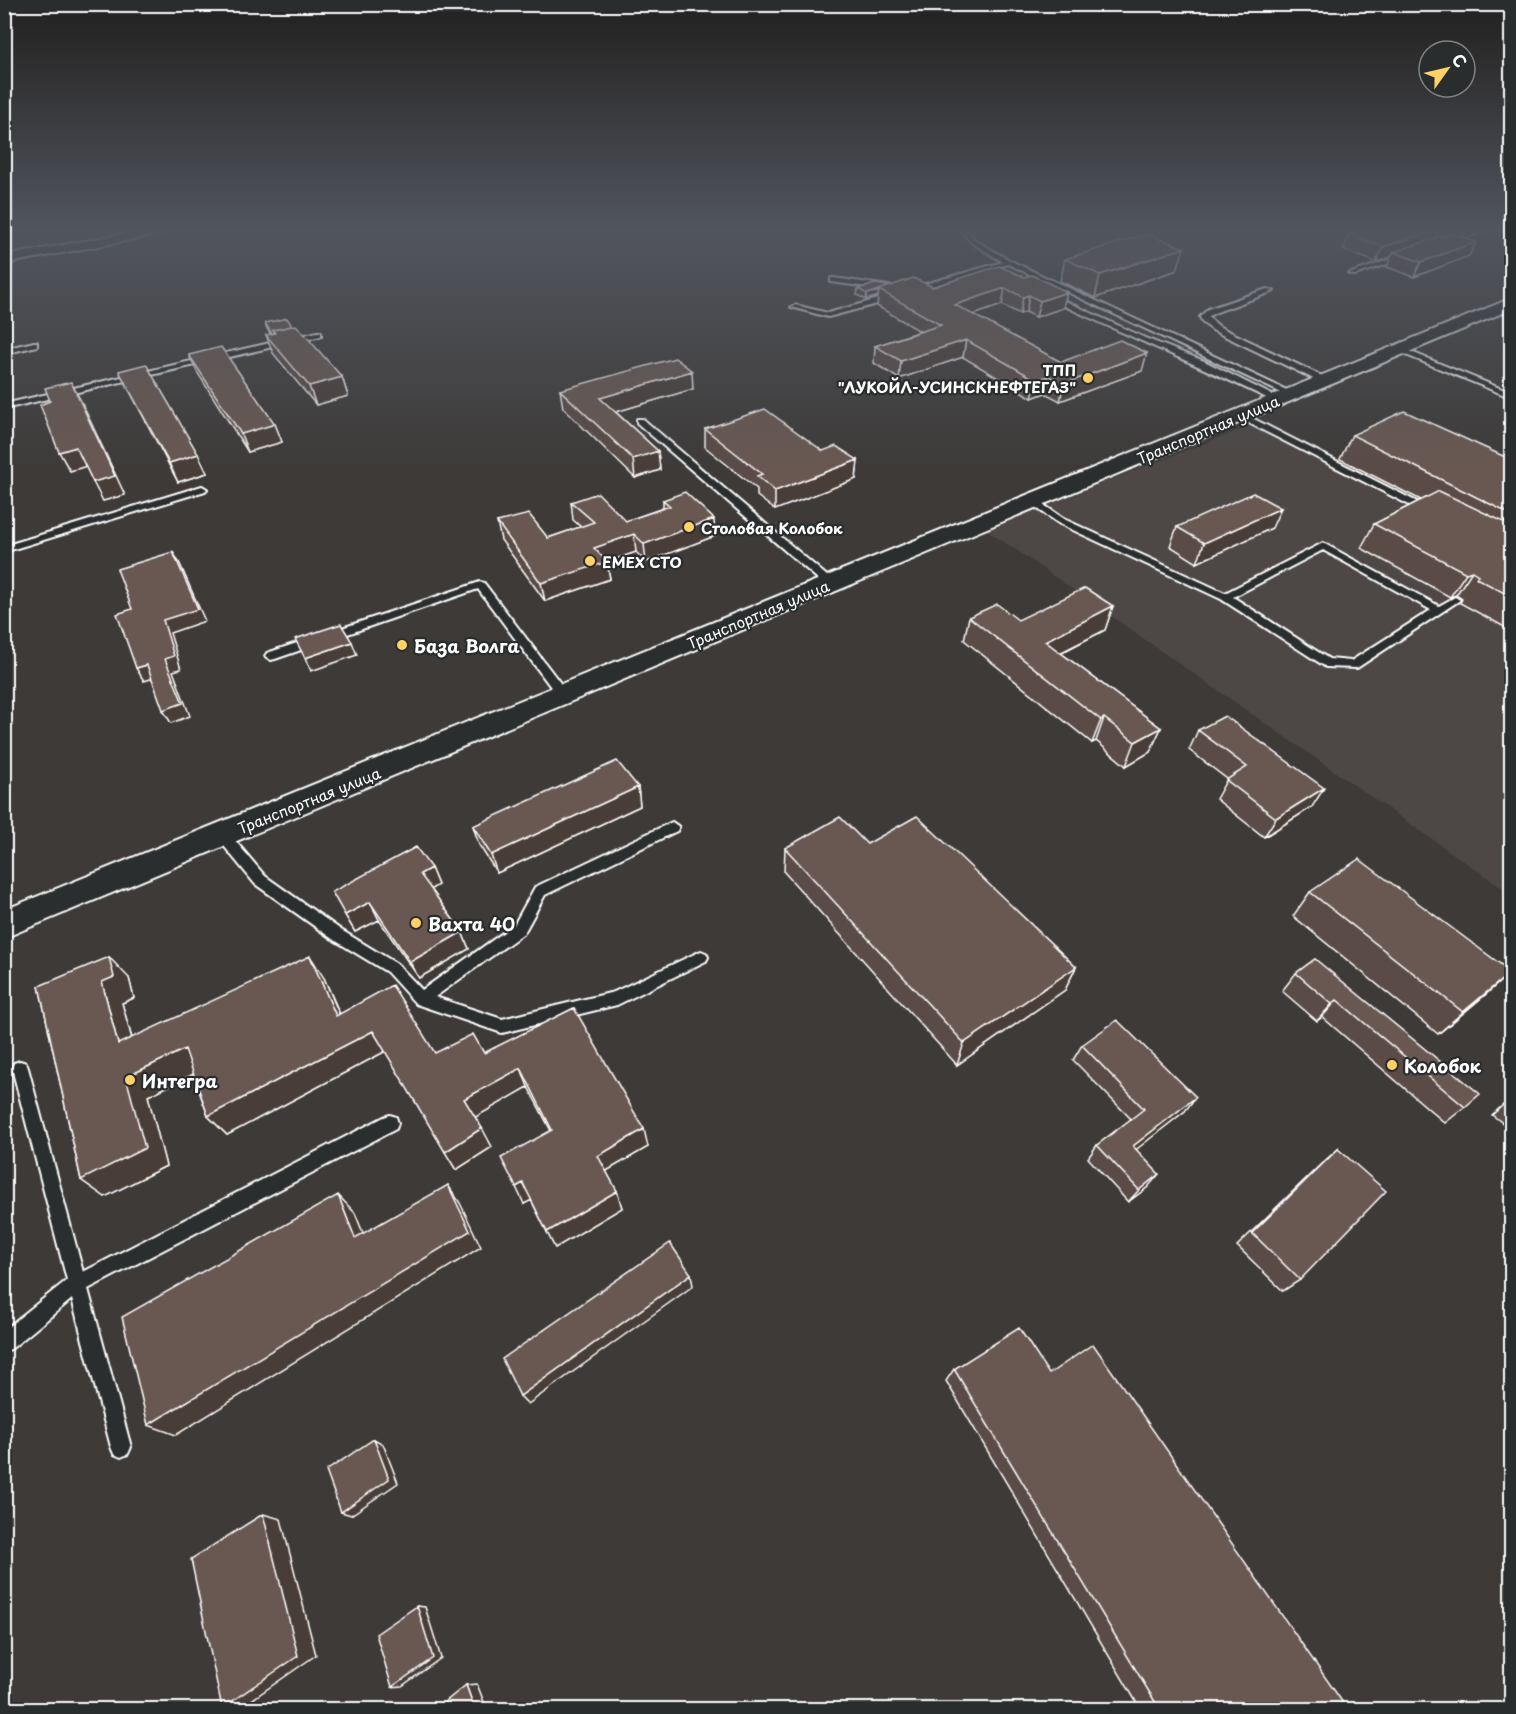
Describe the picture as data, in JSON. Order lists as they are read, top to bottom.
{
  "streets": {
    "street": ["Транспортная улица"]
  },
  "places": [
    "ТПП \"ЛУКОЙЛ-УСИНСКНЕФТЕГАЗ\"",
    "Столовая Колобок",
    "EMEX СТО",
    "База Волга",
    "Вахта 40",
    "Колобок",
    "Интегра"
  ],
  "north": "top right"
}
